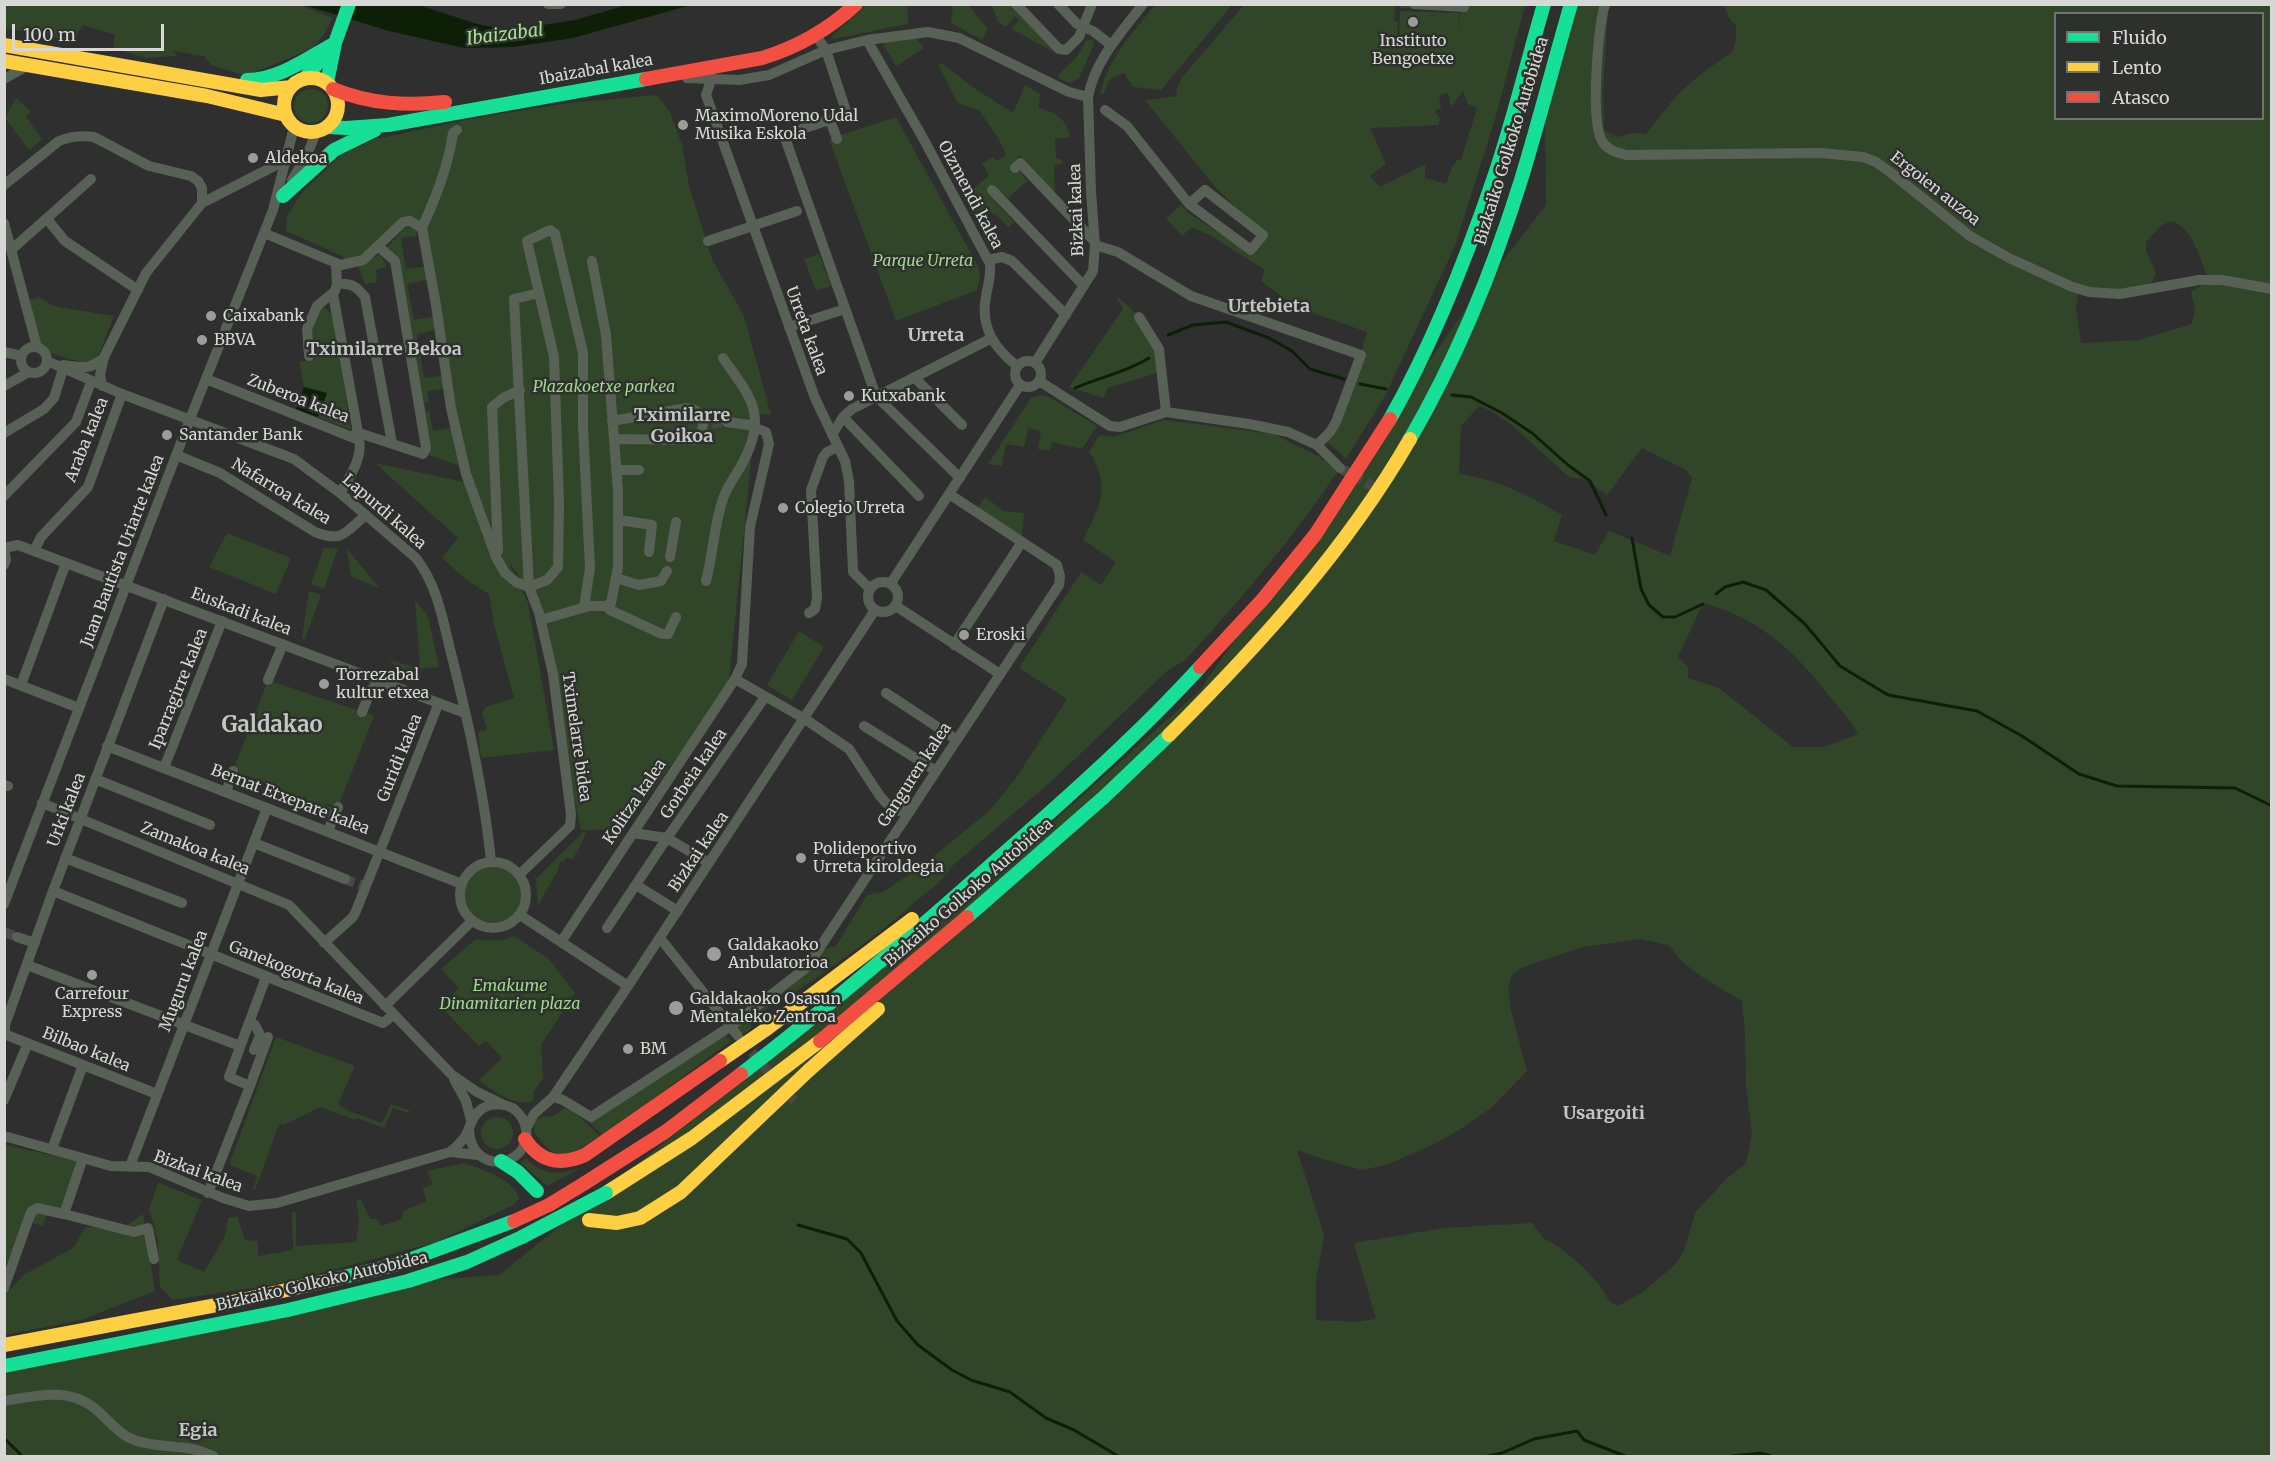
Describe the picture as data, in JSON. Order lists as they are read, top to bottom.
{
  "streets": {
    "main road": ["Ibaizabal kalea", "Bizkaiko Golkoko Autobidea"],
    "street": [
      "Ergoien auzoa",
      "Oizmendi kalea",
      "Bizkai kalea",
      "Urreta kalea",
      "Zuberoa kalea",
      "Araba kalea",
      "Nafarroa kalea",
      "Lapurdi kalea",
      "Juan Bautista Uriarte kalea",
      "Euskadi kalea",
      "Iparragirre kalea",
      "Tximelarre bidea",
      "Guridi kalea",
      "Gorbeia kalea",
      "Ganguren kalea",
      "Bernat Etxepare kalea",
      "Kolitza kalea",
      "Urki kalea",
      "Zamakoa kalea",
      "Ganekogorta kalea",
      "Muguru kalea",
      "Bilbao kalea"
    ]
  },
  "crossings": [
    ["Bizkai kalea", "Urreta kalea"],
    ["Bizkai kalea", "Ganguren kalea"],
    ["Bizkai kalea", "Zamakoa kalea"],
    ["Bizkai kalea", "Muguru kalea"],
    ["Zuberoa kalea", "Lapurdi kalea"],
    ["Zuberoa kalea", "Juan Bautista Uriarte kalea"],
    ["Araba kalea", "Lapurdi kalea"],
    ["Araba kalea", "Euskadi kalea"],
    ["Nafarroa kalea", "Lapurdi kalea"],
    ["Nafarroa kalea", "Juan Bautista Uriarte kalea"],
    ["Lapurdi kalea", "Juan Bautista Uriarte kalea"],
    ["Lapurdi kalea", "Euskadi kalea"],
    ["Lapurdi kalea", "Tximelarre bidea"],
    ["Lapurdi kalea", "Bernat Etxepare kalea"],
    ["Juan Bautista Uriarte kalea", "Euskadi kalea"],
    ["Juan Bautista Uriarte kalea", "Zamakoa kalea"],
    ["Euskadi kalea", "Iparragirre kalea"],
    ["Euskadi kalea", "Urki kalea"],
    ["Iparragirre kalea", "Bernat Etxepare kalea"],
    ["Tximelarre bidea", "Bernat Etxepare kalea"],
    ["Guridi kalea", "Bernat Etxepare kalea"],
    ["Guridi kalea", "Zamakoa kalea"],
    ["Gorbeia kalea", "Kolitza kalea"],
    ["Bernat Etxepare kalea", "Urki kalea"],
    ["Bernat Etxepare kalea", "Muguru kalea"],
    ["Urki kalea", "Zamakoa kalea"],
    ["Urki kalea", "Ganekogorta kalea"],
    ["Urki kalea", "Bilbao kalea"],
    ["Zamakoa kalea", "Ganekogorta kalea"],
    ["Zamakoa kalea", "Muguru kalea"],
    ["Ganekogorta kalea", "Muguru kalea"],
    ["Muguru kalea", "Bilbao kalea"]
  ],
  "districts": [
    "Urtebieta",
    "Urreta",
    "Tximilarre Bekoa",
    "Tximilarre Goikoa",
    "Galdakao",
    "Usargoiti",
    "Egia"
  ],
  "water": ["Ibaizabal"],
  "parks": ["Parque Urreta", "Plazakoetxe parkea", "Emakume Dinamitarien plaza"],
  "places": [
    "Instituto Bengoetxe",
    "MaximoMoreno Udal Musika Eskola",
    "Aldekoa",
    "Caixabank",
    "BBVA",
    "Kutxabank",
    "Santander Bank",
    "Colegio Urreta",
    "Eroski",
    "Torrezabal kultur etxea",
    "Polideportivo Urreta kiroldegia",
    "Galdakaoko Anbulatorioa",
    "Carrefour Express",
    "Galdakaoko Osasun Mentaleko Zentroa",
    "BM"
  ],
  "legend": ["Fluido", "Lento", "Atasco"],
  "scale_bar": "100 m"
}
